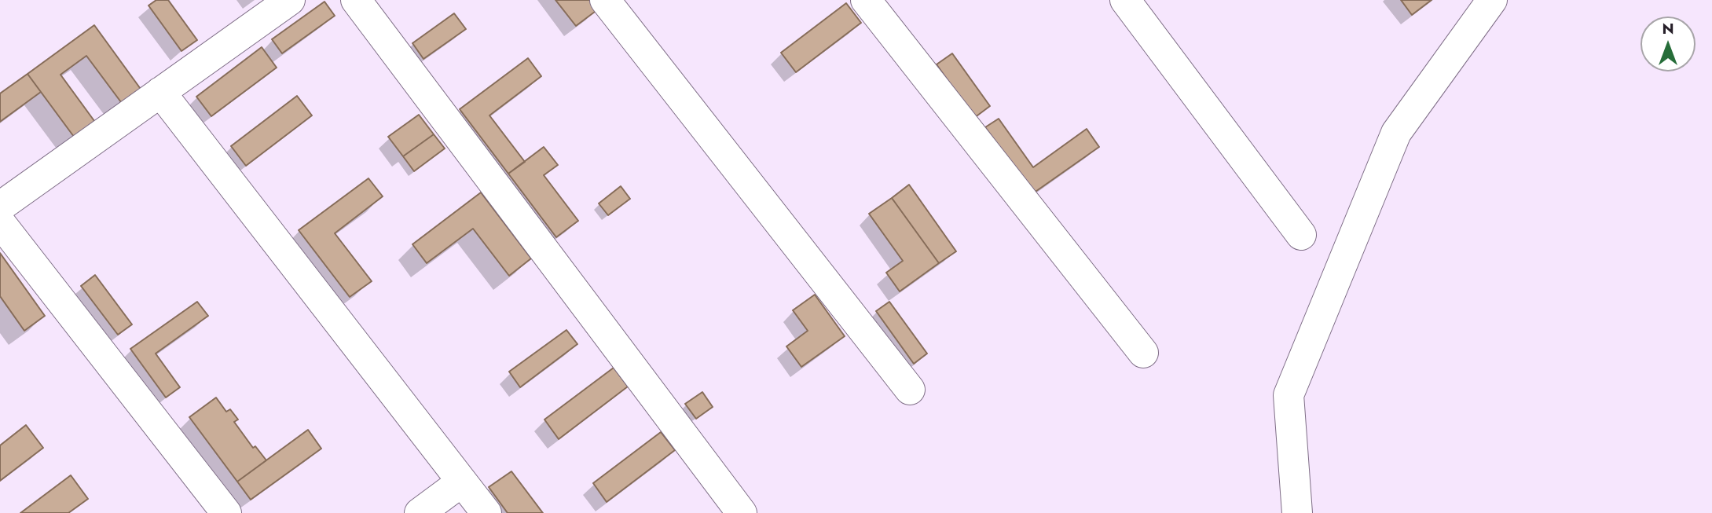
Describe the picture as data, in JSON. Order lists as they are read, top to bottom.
{
  "north": "top"
}
